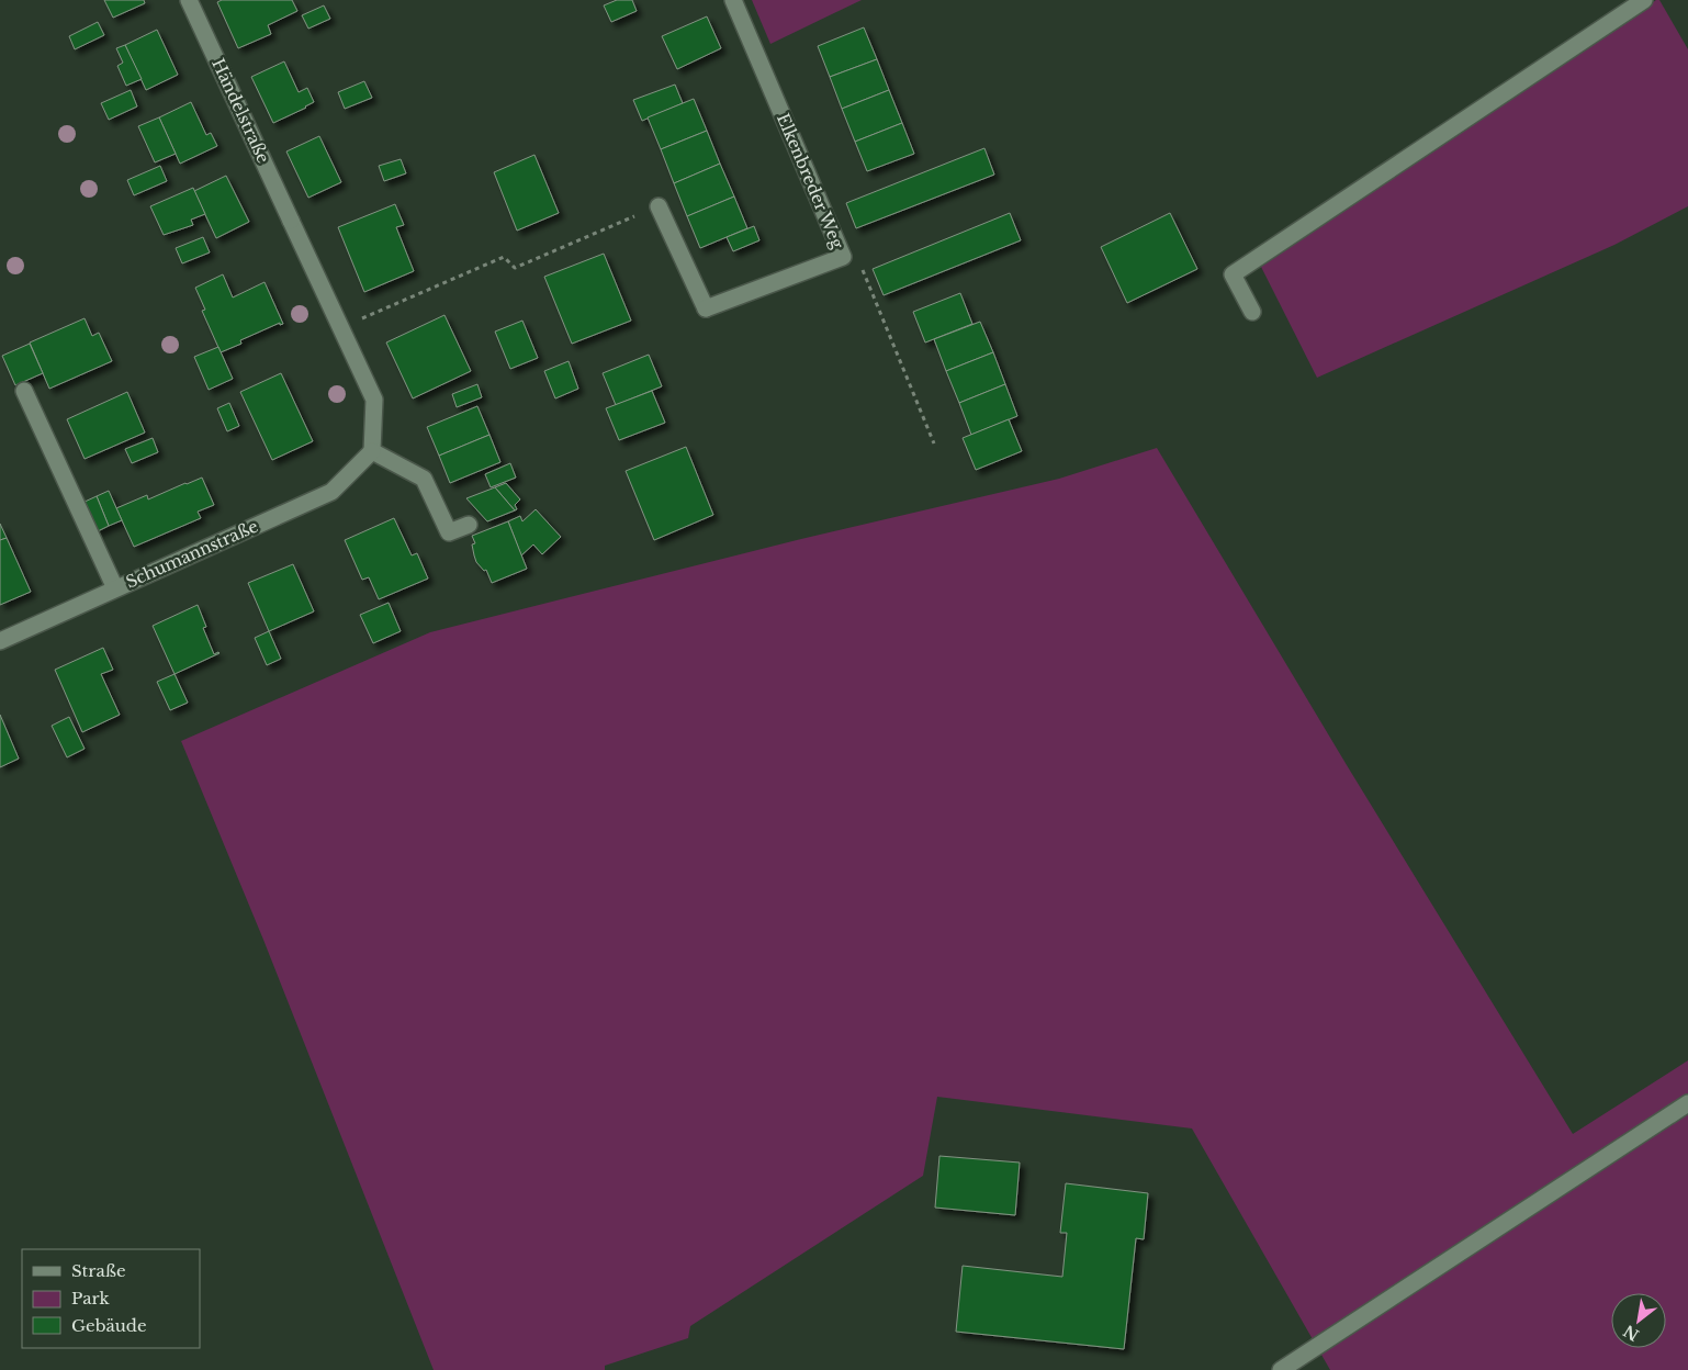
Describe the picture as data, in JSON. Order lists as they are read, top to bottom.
{
  "streets": {
    "street": ["Händelstraße", "Elkenbreder Weg", "Schumannstraße"]
  },
  "crossings": [
    ["Händelstraße", "Schumannstraße"]
  ],
  "legend": ["Straße", "Park", "Gebäude"],
  "north": "bottom left"
}
